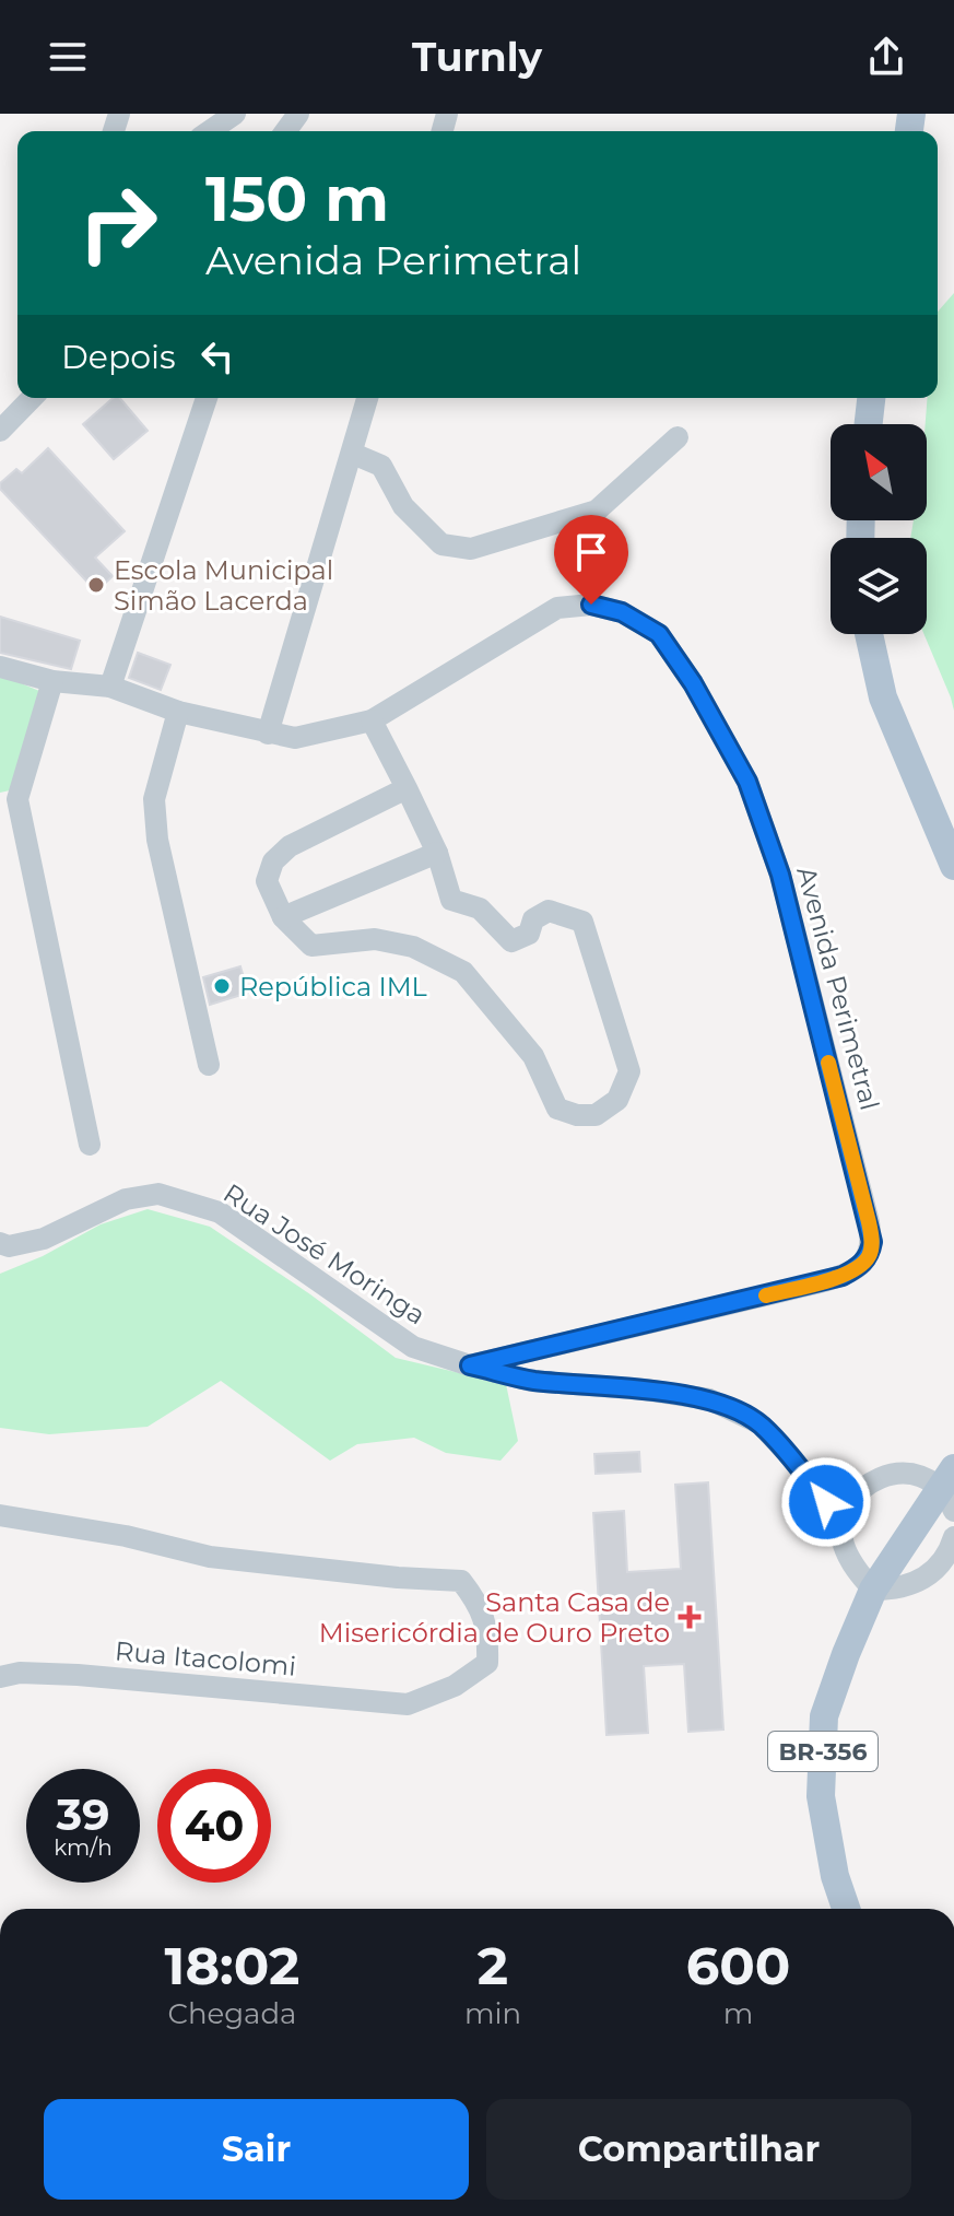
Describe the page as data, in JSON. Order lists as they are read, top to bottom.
{
  "streets": {
    "main road": ["BR-356"],
    "street": ["Avenida Perimetral", "Rua José Moringa", "Rua Itacolomi"]
  },
  "crossings": [
    ["Avenida Perimetral", "Rua José Moringa"]
  ],
  "places": {
    "other": ["Escola Municipal Simão Lacerda", "República IML"],
    "health": ["Santa Casa de Misericórdia de Ouro Preto"]
  },
  "north": "top left",
  "page": {
    "header": "Turnly",
    "turn": ["150 m", "Avenida Perimetral"],
    "then": "Depois",
    "speed": "39 km/h",
    "limit": "40",
    "eta": [
      "18:02",
      "Chegada",
      "2",
      "min",
      "600",
      "m"
    ],
    "buttons": ["Sair", "Compartilhar"]
  }
}
